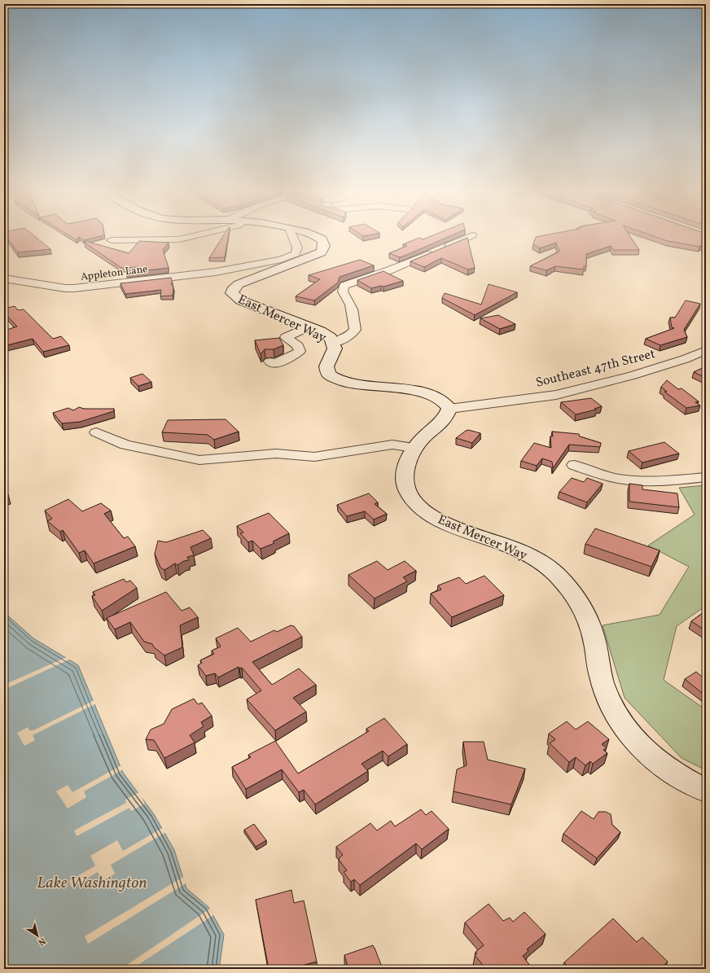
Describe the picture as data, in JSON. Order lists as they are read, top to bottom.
{
  "streets": {
    "street": ["Appleton Lane", "East Mercer Way", "Southeast 47th Street"]
  },
  "crossings": [
    ["East Mercer Way", "Southeast 47th Street"]
  ],
  "water": ["Lake Washington"],
  "north": "bottom right"
}
